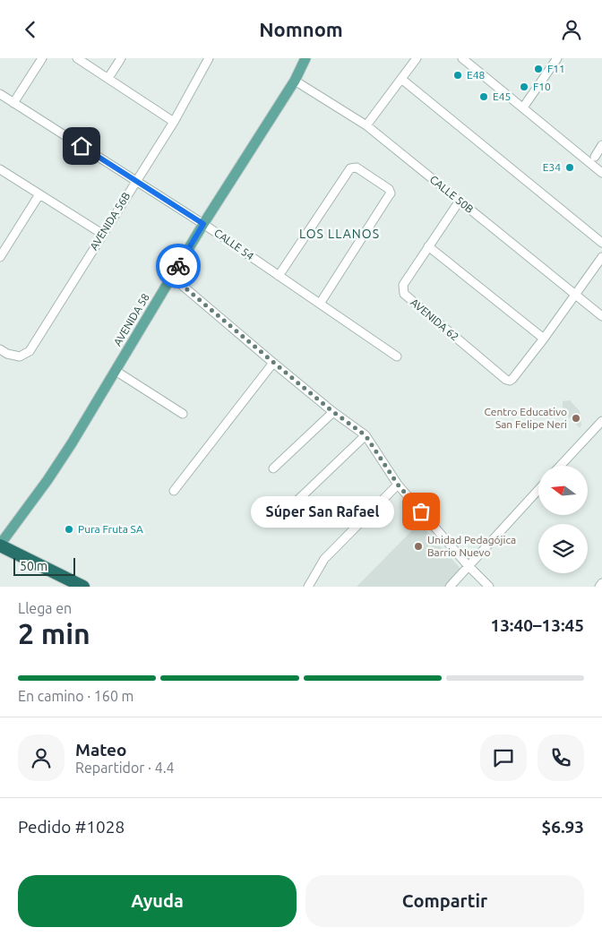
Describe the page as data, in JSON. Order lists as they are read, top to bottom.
{
  "streets": {
    "main road": ["AVENIDA 58"],
    "street": [
      "CALLE 50B",
      "AVENIDA 56B",
      "CALLE 54",
      "AVENIDA 62"
    ]
  },
  "crossings": [
    ["CALLE 50B", "AVENIDA 58"],
    ["CALLE 50B", "AVENIDA 62"],
    ["AVENIDA 56B", "CALLE 54"],
    ["CALLE 54", "AVENIDA 58"]
  ],
  "districts": ["LOS LLANOS"],
  "places": [
    "F11",
    "E48",
    "F10",
    "E45",
    "E34",
    "Centro Educativo San Felipe Neri",
    "Súper San Rafael",
    "Pura Fruta SA",
    "Unidad Pedagójica Barrio Nuevo"
  ],
  "scale_bar": "50 m",
  "north": "left",
  "page": {
    "header": "Nomnom",
    "bubble": "Súper San Rafael",
    "scale": "50 m",
    "heading": ["2 min", "Llega en", "13:40–13:45"],
    "panel": [
      "Mateo",
      "Repartidor · 4.4",
      "Pedido #1028",
      "$6.93"
    ],
    "bar": "En camino · 160 m",
    "buttons": ["Ayuda", "Compartir"]
  }
}
